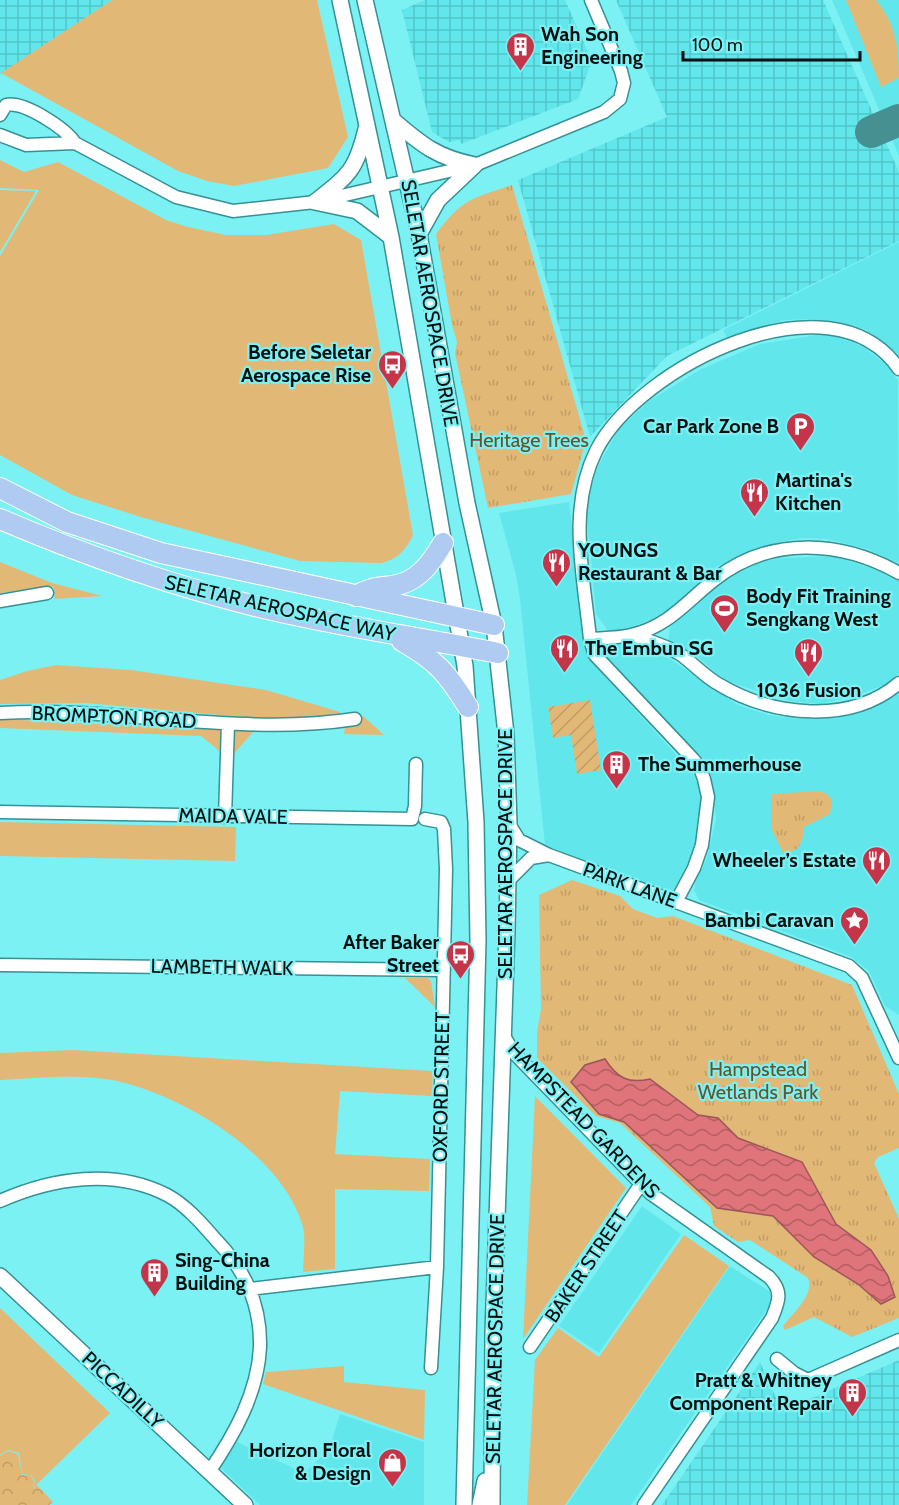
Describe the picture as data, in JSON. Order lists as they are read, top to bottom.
{
  "streets": {
    "main road": ["SELETAR AEROSPACE WAY"],
    "street": [
      "SELETAR AEROSPACE DRIVE",
      "BROMPTON ROAD",
      "MAIDA VALE",
      "PARK LANE",
      "LAMBETH WALK",
      "OXFORD STREET",
      "HAMPSTEAD GARDENS",
      "BAKER STREET",
      "PICCADILLY"
    ]
  },
  "crossings": [
    ["SELETAR AEROSPACE DRIVE", "SELETAR AEROSPACE WAY"],
    ["SELETAR AEROSPACE DRIVE", "PARK LANE"],
    ["SELETAR AEROSPACE DRIVE", "HAMPSTEAD GARDENS"],
    ["LAMBETH WALK", "OXFORD STREET"],
    ["HAMPSTEAD GARDENS", "BAKER STREET"]
  ],
  "parks": ["Heritage Trees", "Hampstead Wetlands Park"],
  "places": {
    "building": [
      "Wah Son Engineering",
      "The Summerhouse",
      "Sing-China Building",
      "Pratt & Whitney Component Repair"
    ],
    "bus stop": ["Before Seletar Aerospace Rise", "After Baker Street"],
    "parking": ["Car Park Zone B"],
    "restaurant": [
      "Martina's Kitchen",
      "YOUNGS Restaurant & Bar",
      "The Embun SG",
      "1036 Fusion",
      "Wheeler’s Estate"
    ],
    "sports": ["Body Fit Training Sengkang West"],
    "place": ["Bambi Caravan"],
    "shop": ["Horizon Floral & Design"]
  },
  "scale_bar": "100 m"
}
